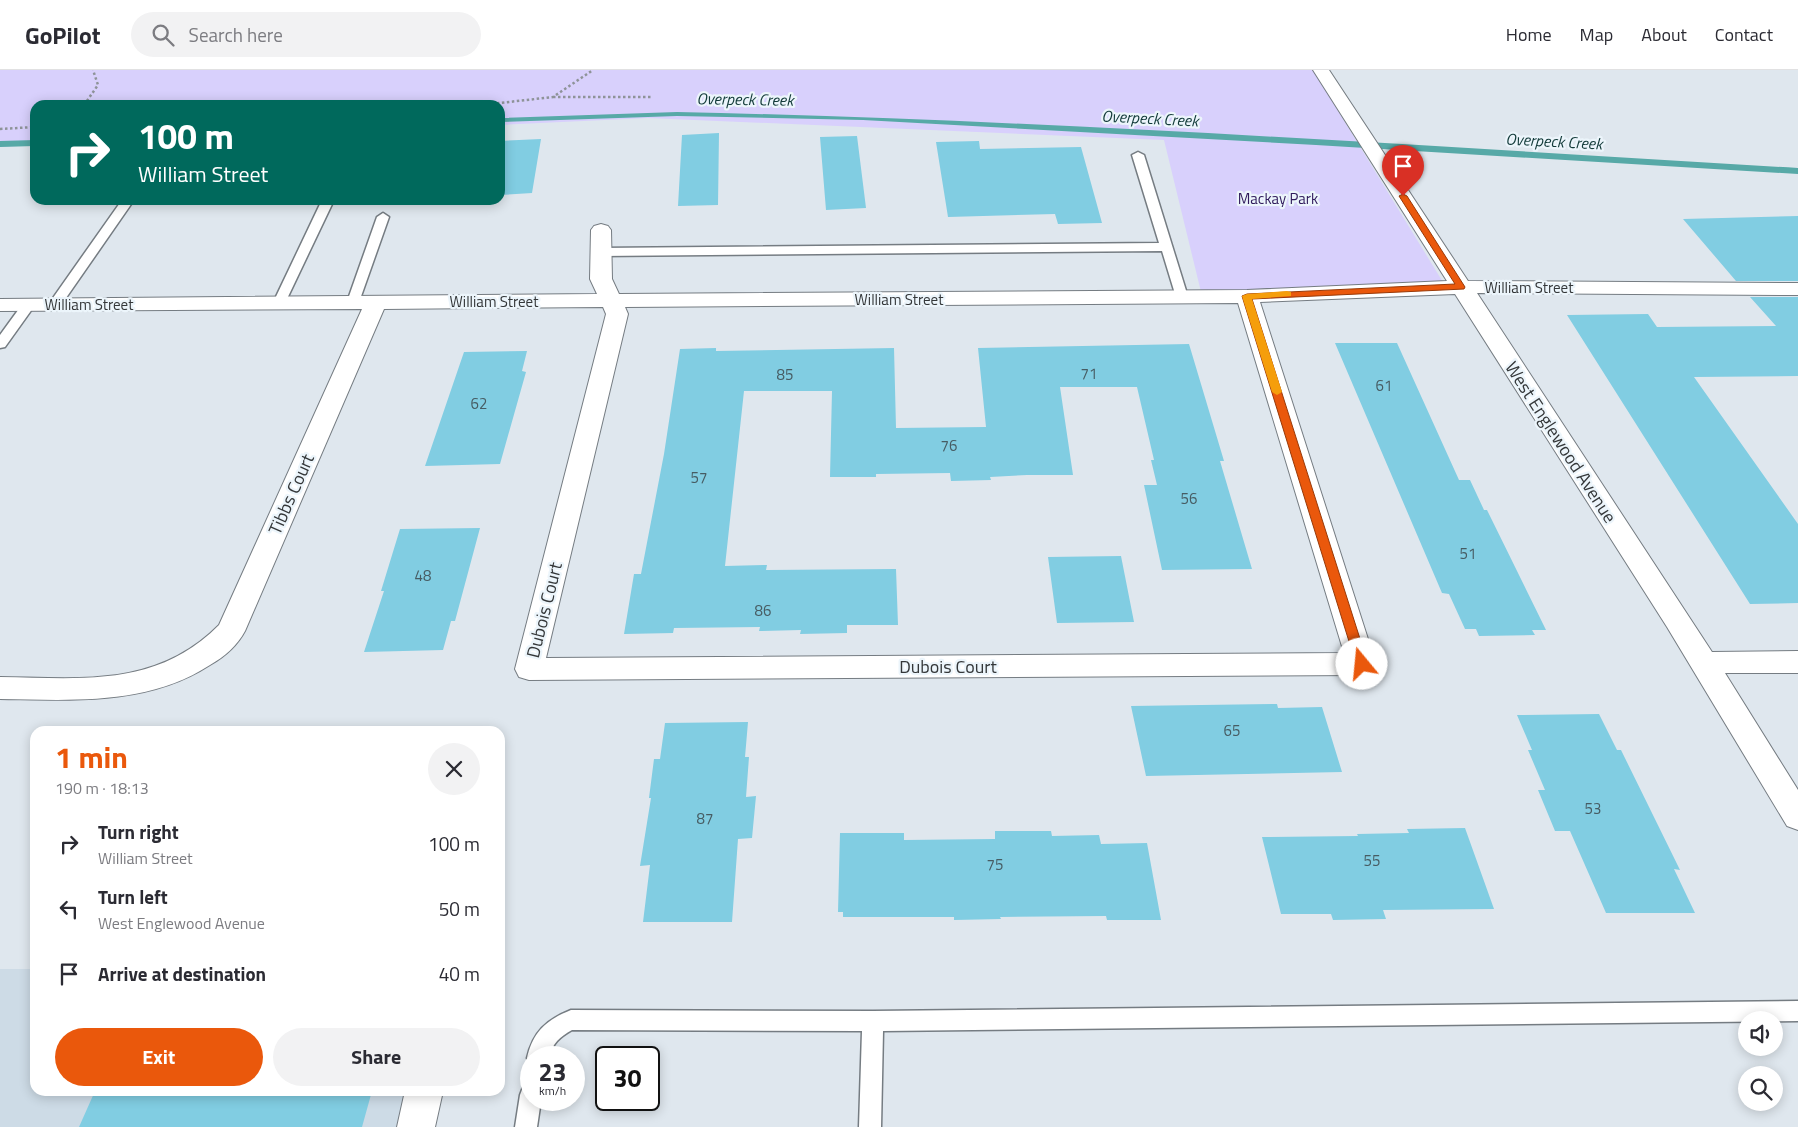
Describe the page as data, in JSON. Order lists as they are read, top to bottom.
{
  "streets": {
    "street": [
      "William Street",
      "West Englewood Avenue",
      "Tibbs Court",
      "Dubois Court"
    ]
  },
  "crossings": [
    ["William Street", "West Englewood Avenue"],
    ["William Street", "Tibbs Court"],
    ["William Street", "Dubois Court"]
  ],
  "water": ["Overpeck Creek"],
  "parks": ["Mackay Park"],
  "house_numbers": [
    "71",
    "85",
    "61",
    "62",
    "76",
    "57",
    "56",
    "51",
    "48",
    "86",
    "65",
    "53",
    "87",
    "55",
    "75"
  ],
  "page": {
    "header": "GoPilot",
    "search": "Search here",
    "nav": [
      "Home",
      "Map",
      "About",
      "Contact"
    ],
    "turn": ["100 m", "William Street"],
    "heading": ["1 min", "190 m · 18:13"],
    "list": [
      {
        "name": "Turn right",
        "note": "William Street",
        "value": "100 m"
      },
      {
        "name": "Turn left",
        "note": "West Englewood Avenue",
        "value": "50 m"
      },
      {
        "name": "Arrive at destination",
        "value": "40 m"
      }
    ],
    "buttons": ["Exit", "Share"],
    "speed": "23 km/h",
    "limit": "30"
  }
}
